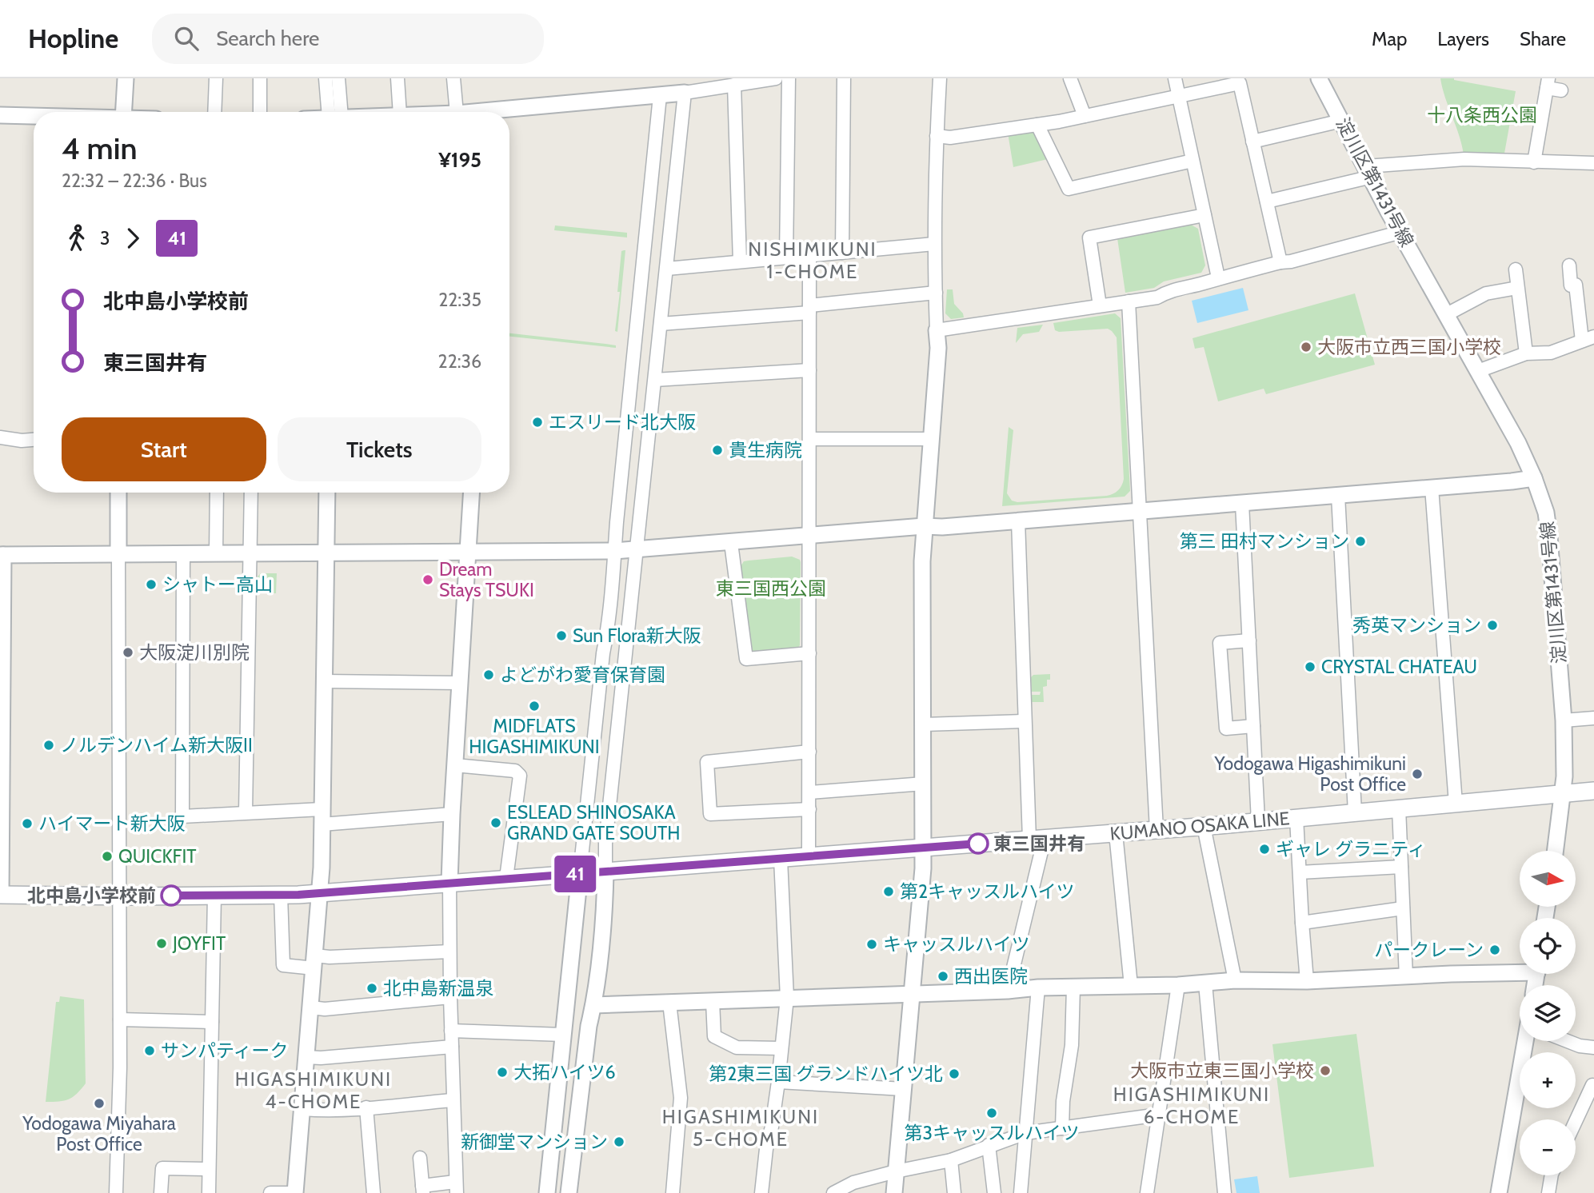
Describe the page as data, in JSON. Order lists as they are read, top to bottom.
{
  "streets": {
    "main road": ["KUMANO OSAKA LINE"],
    "street": ["淀川区第1431号線"]
  },
  "crossings": [
    ["淀川区第1431号線", "KUMANO OSAKA LINE"]
  ],
  "districts": [
    "NISHIMIKUNI 1-CHOME",
    "HIGASHIMIKUNI 4-CHOME",
    "HIGASHIMIKUNI 6-CHOME",
    "HIGASHIMIKUNI 5-CHOME"
  ],
  "parks": ["十八条西公園", "東三国西公園"],
  "places": [
    "大阪市立西三国小学校",
    "エスリード北大阪",
    "貴生病院",
    "第三 田村マンション",
    "Dream Stays TSUKI",
    "シャトー高山",
    "秀英マンション",
    "Sun Flora新大阪",
    "大阪淀川別院",
    "CRYSTAL CHATEAU",
    "よどがわ愛育保育園",
    "MIDFLATS HIGASHIMIKUNI",
    "ノルデンハイム新大阪II",
    "Yodogawa Higashimikuni Post Office",
    "ESLEAD SHINOSAKA GRAND GATE SOUTH",
    "ハイマート新大阪",
    "東三国井有",
    "ギャレ グラニティ",
    "QUICKFIT",
    "第2キャッスルハイツ",
    "北中島小学校前",
    "JOYFIT",
    "キャッスルハイツ",
    "パークレーン",
    "西出医院",
    "北中島新温泉",
    "サンパティーク",
    "大阪市立東三国小学校",
    "大拓ハイツ6",
    "第2東三国 グランドハイツ北",
    "Yodogawa Miyahara Post Office",
    "第3キャッスルハイツ",
    "新御堂マンション"
  ],
  "lines": ["bus line 41"],
  "north": "right",
  "page": {
    "header": "Hopline",
    "search": "Search here",
    "nav": ["Map", "Layers", "Share"],
    "on_map": "41",
    "heading": ["4 min", "22:32 – 22:36 · Bus", "¥195"],
    "legs": ["3", "41"],
    "list": [
      {
        "name": "北中島小学校前",
        "value": "22:35"
      },
      {
        "name": "東三国井有",
        "value": "22:36"
      }
    ],
    "buttons": ["Start", "Tickets"],
    "map_buttons": ["+", "−"]
  }
}
